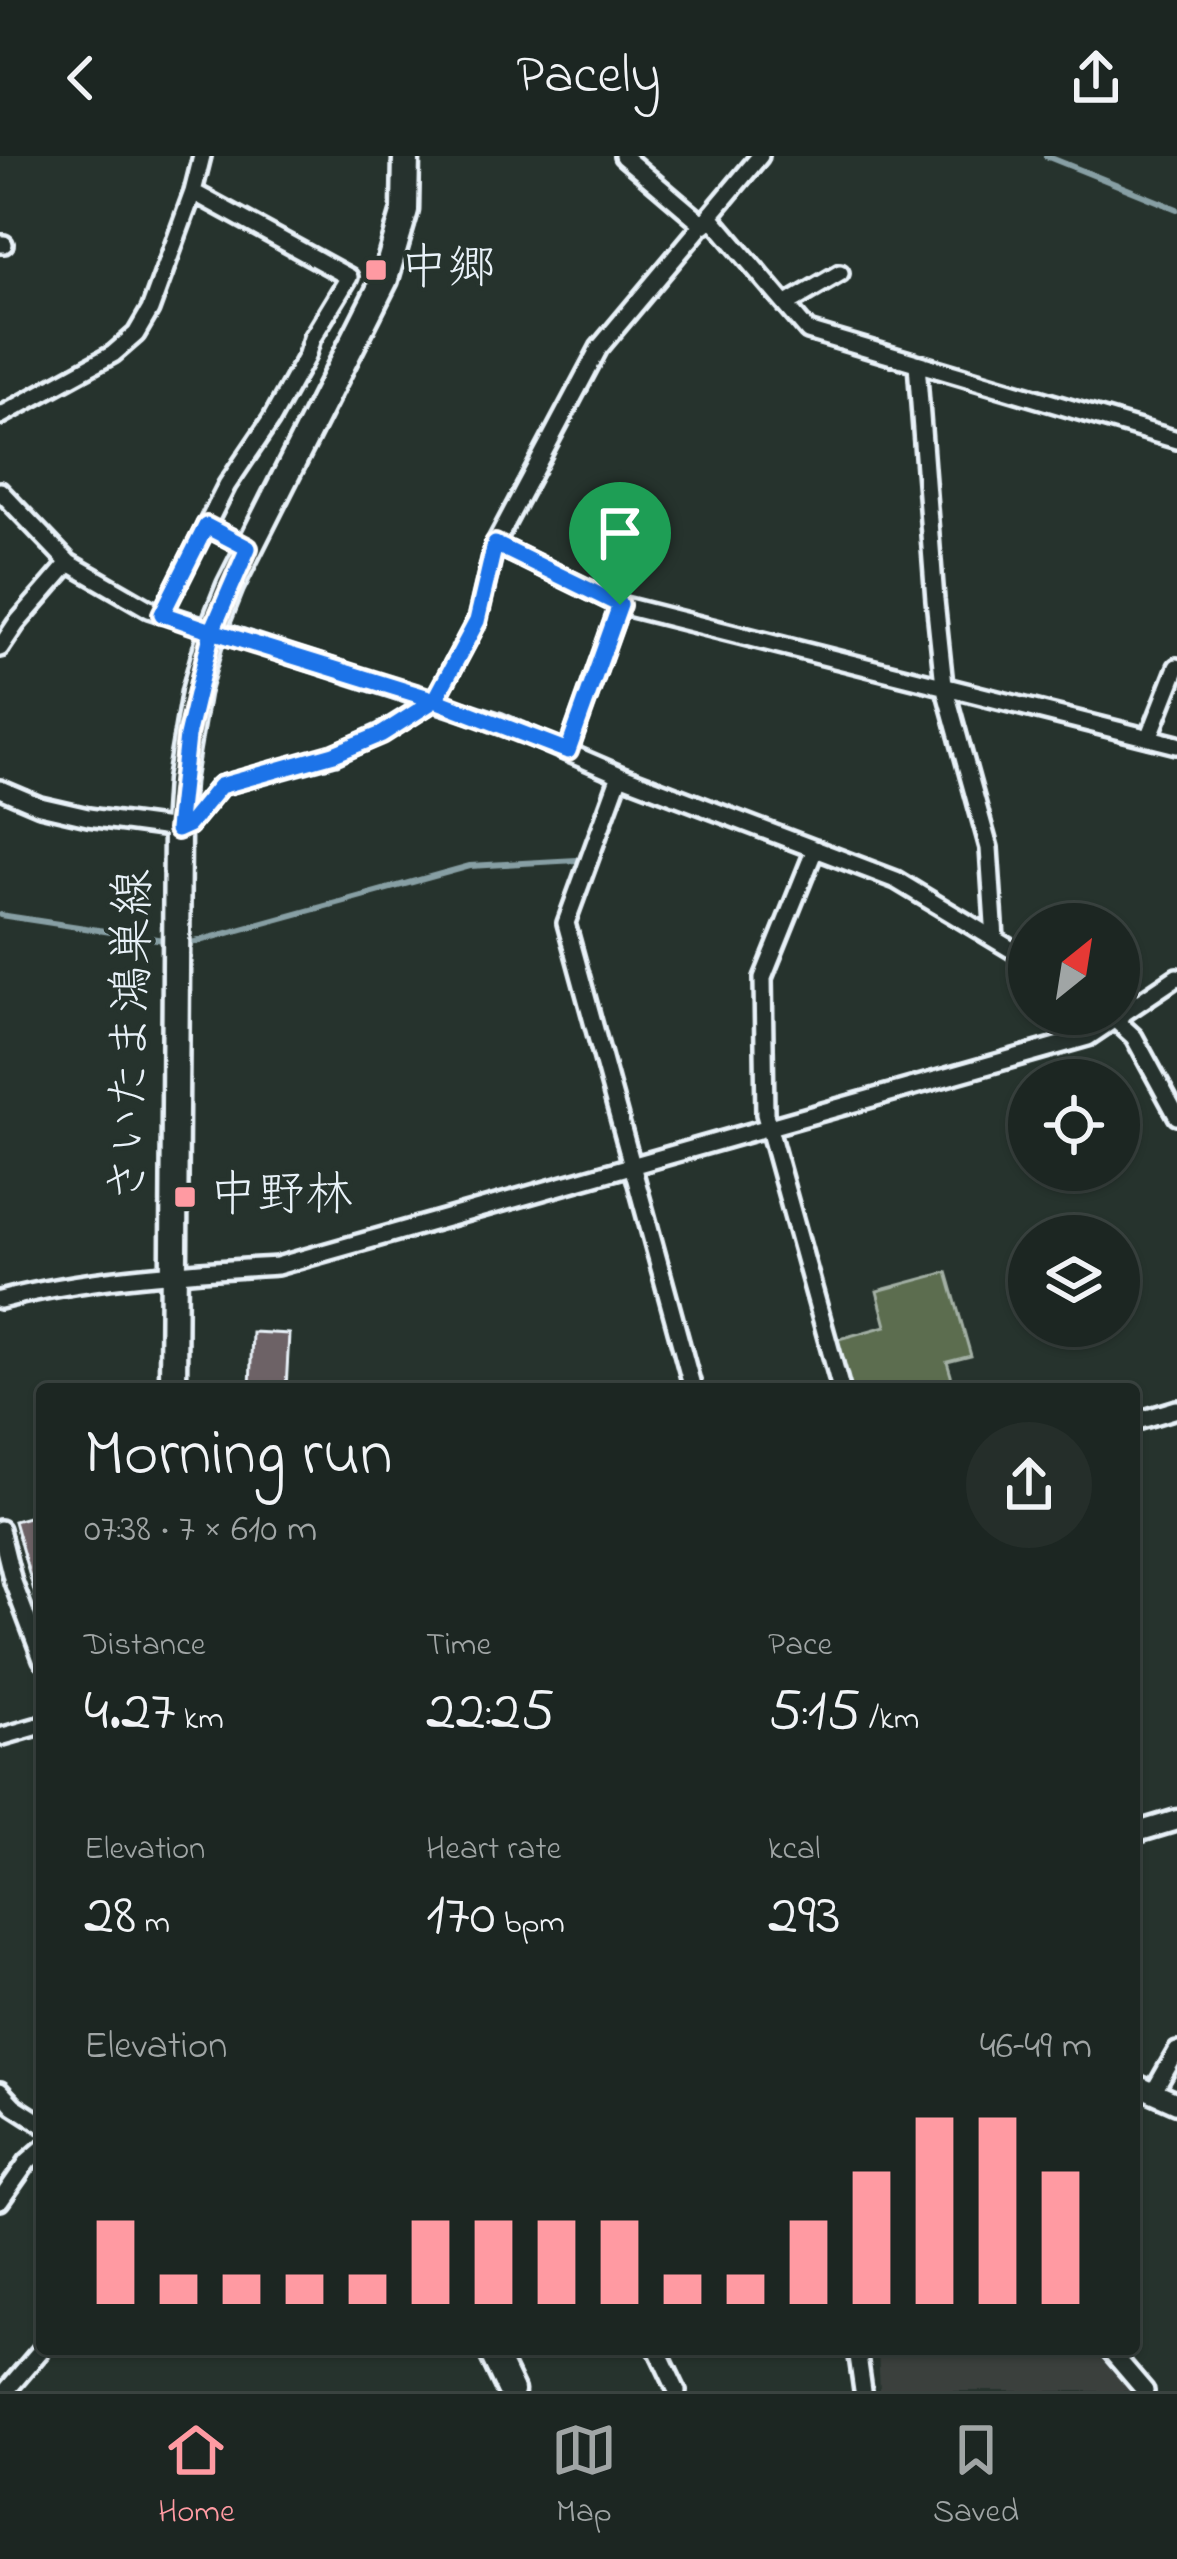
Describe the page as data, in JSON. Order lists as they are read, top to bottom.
{
  "streets": {
    "main road": ["さいたま鴻巣線"]
  },
  "places": {
    "transit": ["中郷", "中野林"]
  },
  "north": "top right",
  "page": {
    "header": "Pacely",
    "heading": ["Morning run", "07:38 · 7 × 610 m"],
    "stats": [
      ["Distance", "4.27 km"],
      ["Time", "22:25"],
      ["Pace", "5:15 /km"],
      ["Elevation", "28 m"],
      ["Heart rate", "170 bpm"],
      ["kcal", "293"]
    ],
    "chart": ["Elevation", "46–49 m"],
    "tabs": ["Home", "Map", "Saved"]
  }
}
